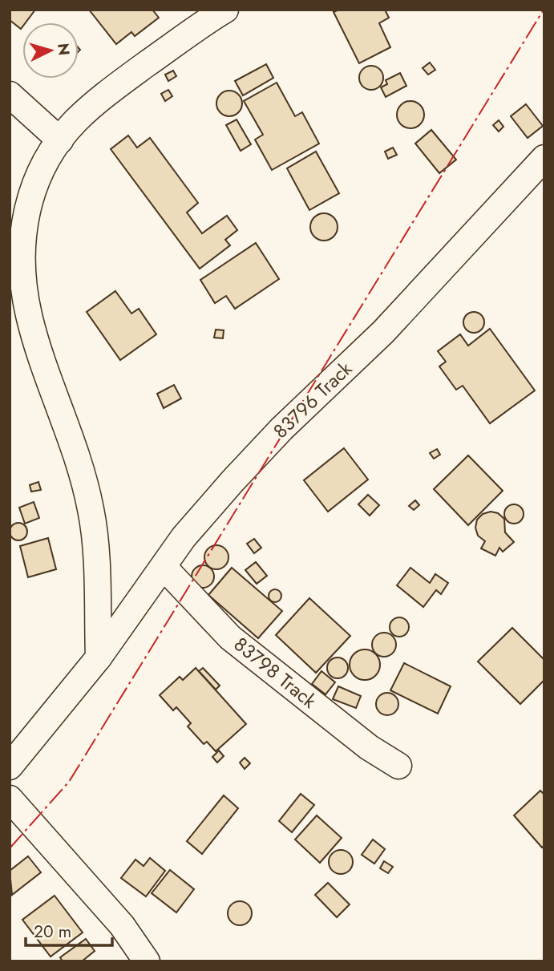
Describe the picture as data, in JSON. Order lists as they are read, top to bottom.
{
  "streets": {
    "street": ["83796 Track", "83798 Track"]
  },
  "crossings": [
    ["83796 Track", "83798 Track"]
  ],
  "scale_bar": "20 m",
  "north": "right"
}
